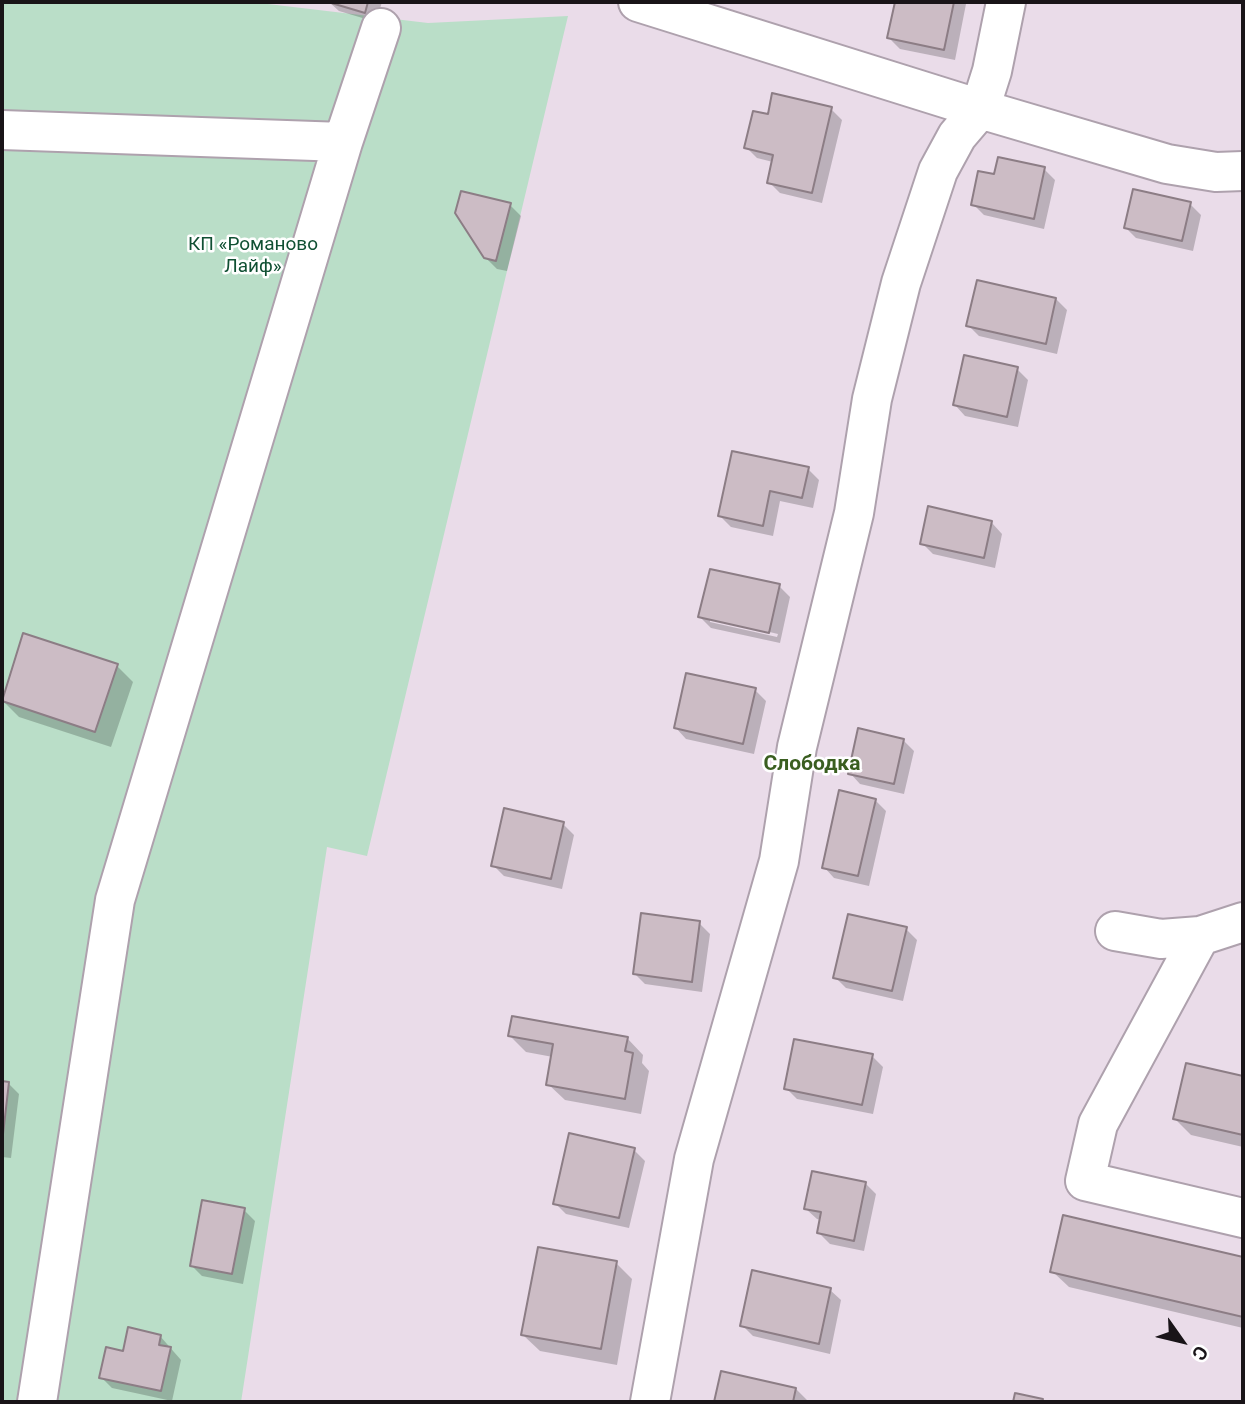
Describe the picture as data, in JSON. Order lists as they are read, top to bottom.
{
  "districts": ["Слободка"],
  "parks": ["КП «Романово Лайф»"],
  "north": "bottom right"
}
